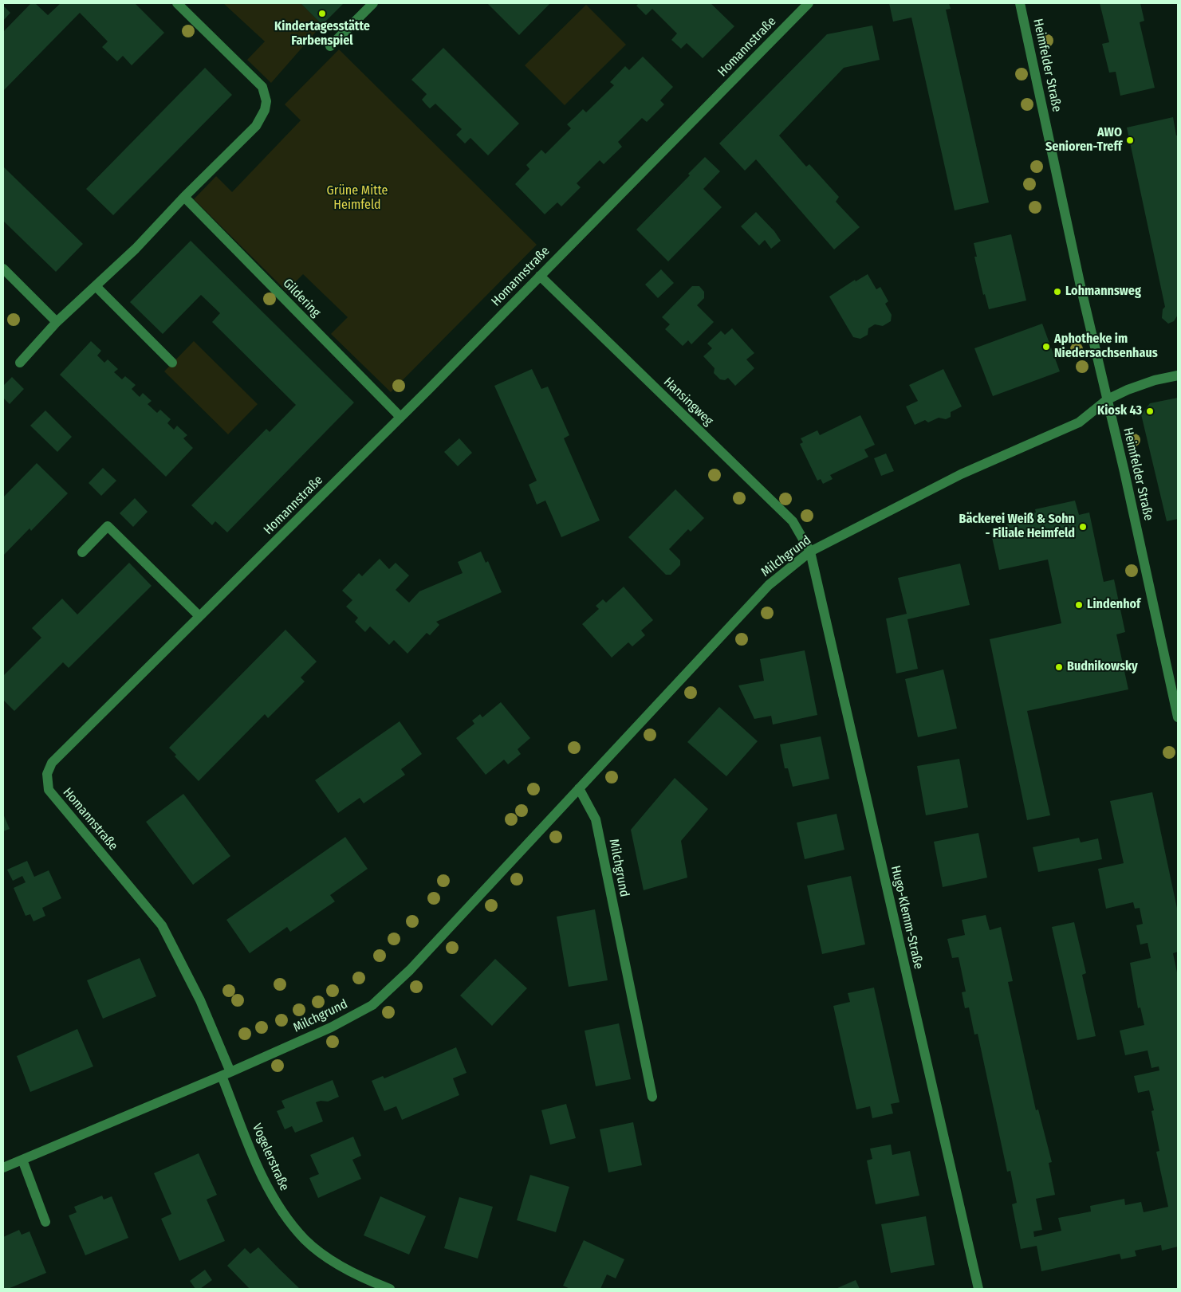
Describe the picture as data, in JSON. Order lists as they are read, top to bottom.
{
  "streets": {
    "street": [
      "Homannstraße",
      "Heimfelder Straße",
      "Gildering",
      "Hansingweg",
      "Milchgrund",
      "Hugo-Klemm-Straße",
      "Vogelerstraße"
    ]
  },
  "crossings": [
    ["Homannstraße", "Gildering"],
    ["Homannstraße", "Hansingweg"],
    ["Homannstraße", "Milchgrund"],
    ["Homannstraße", "Vogelerstraße"],
    ["Heimfelder Straße", "Milchgrund"],
    ["Hansingweg", "Milchgrund"],
    ["Hansingweg", "Hugo-Klemm-Straße"],
    ["Milchgrund", "Hugo-Klemm-Straße"],
    ["Milchgrund", "Vogelerstraße"]
  ],
  "parks": ["Grüne Mitte Heimfeld"],
  "places": [
    "Kindertagesstätte Farbenspiel",
    "AWO Senioren-Treff",
    "Lohmannsweg",
    "Aphotheke im Niedersachsenhaus",
    "Kiosk 43",
    "Bäckerei Weiß & Sohn - Filiale Heimfeld",
    "Lindenhof",
    "Budnikowsky"
  ]
}
